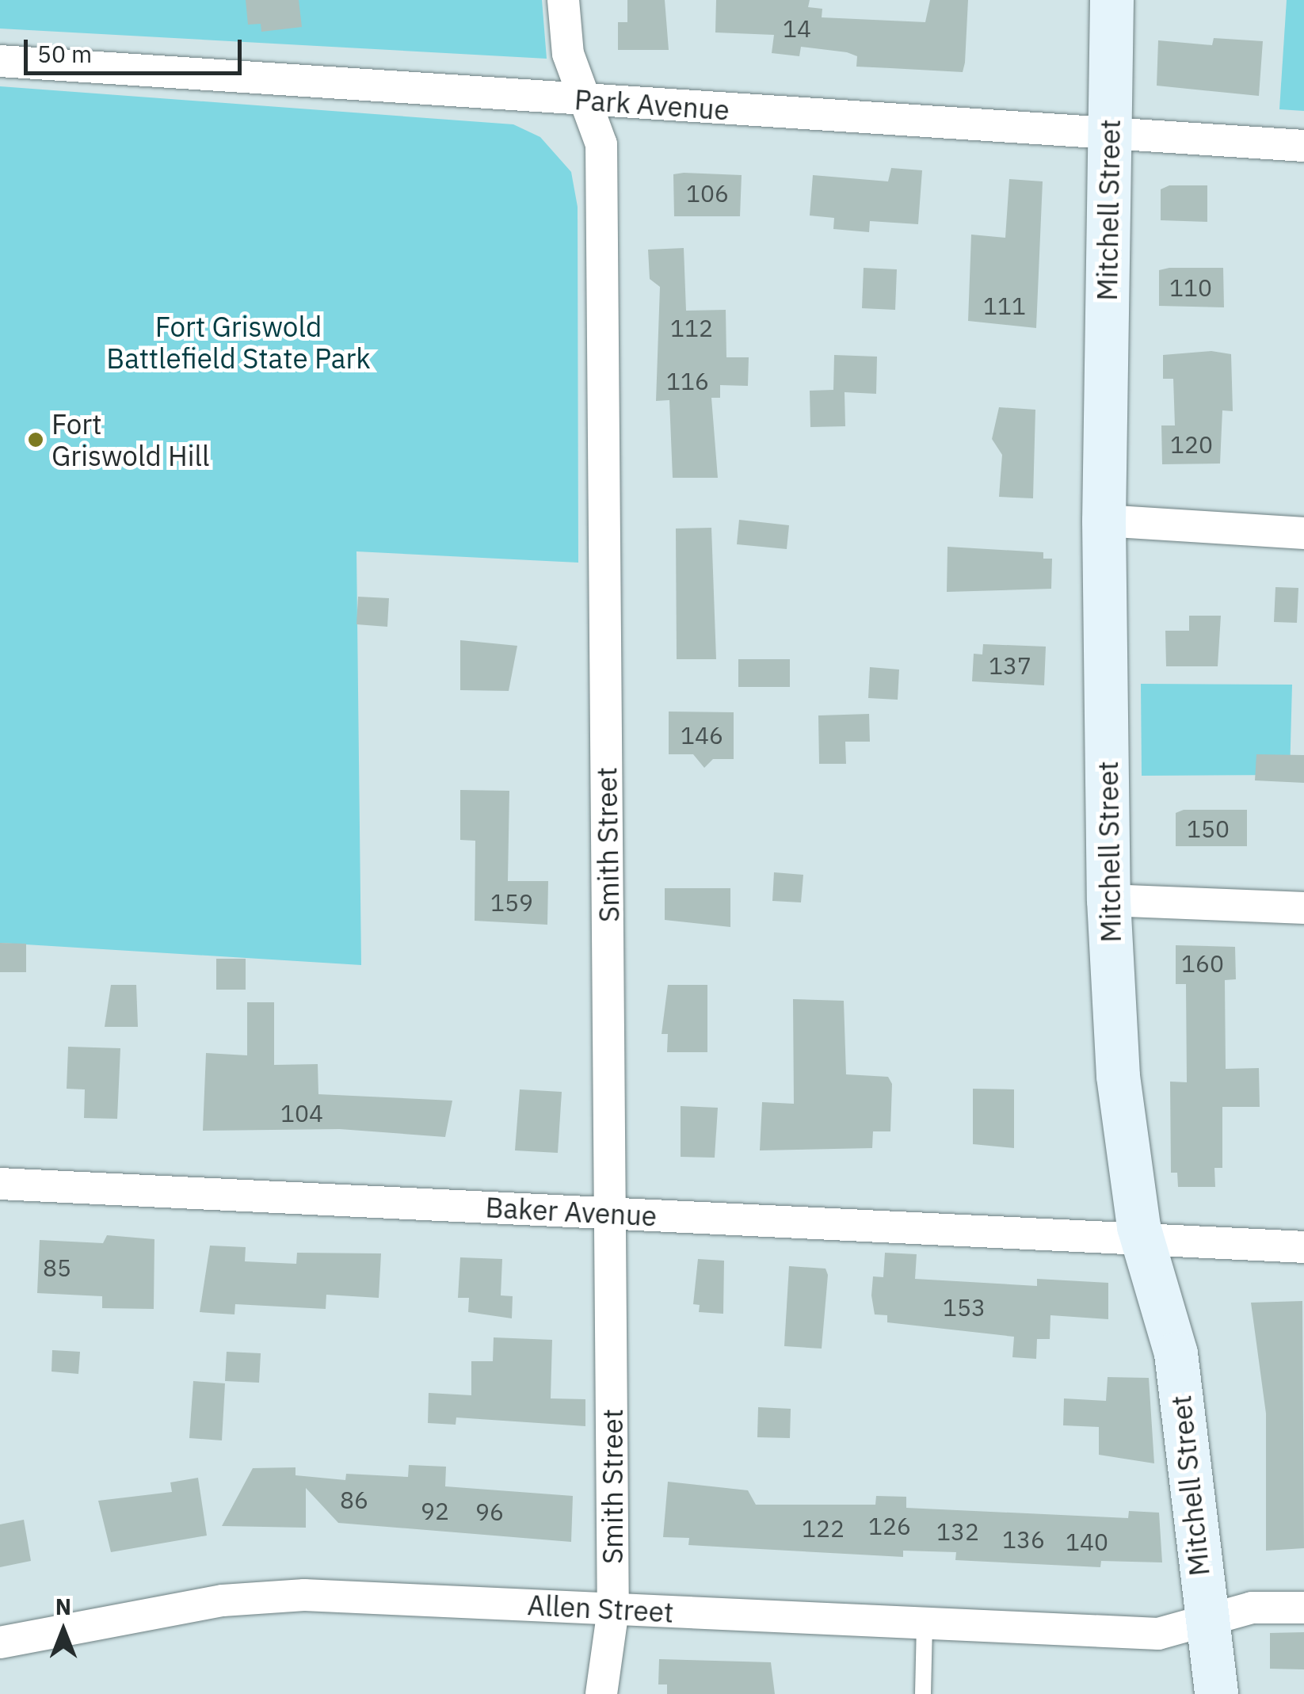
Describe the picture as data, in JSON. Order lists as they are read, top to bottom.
{
  "streets": {
    "main road": ["Mitchell Street"],
    "street": [
      "Park Avenue",
      "Smith Street",
      "Baker Avenue",
      "Allen Street"
    ]
  },
  "crossings": [
    ["Park Avenue", "Mitchell Street"],
    ["Park Avenue", "Smith Street"],
    ["Mitchell Street", "Baker Avenue"],
    ["Mitchell Street", "Allen Street"],
    ["Smith Street", "Baker Avenue"],
    ["Smith Street", "Allen Street"]
  ],
  "parks": ["Fort Griswold Battlefield State Park"],
  "places": ["Fort Griswold Hill"],
  "house_numbers": [
    "14",
    "106",
    "110",
    "111",
    "112",
    "116",
    "120",
    "137",
    "146",
    "150",
    "159",
    "160",
    "104",
    "85",
    "153",
    "86",
    "92",
    "96",
    "126",
    "122",
    "132",
    "136",
    "140"
  ],
  "scale_bar": "50 m",
  "north": "top"
}
